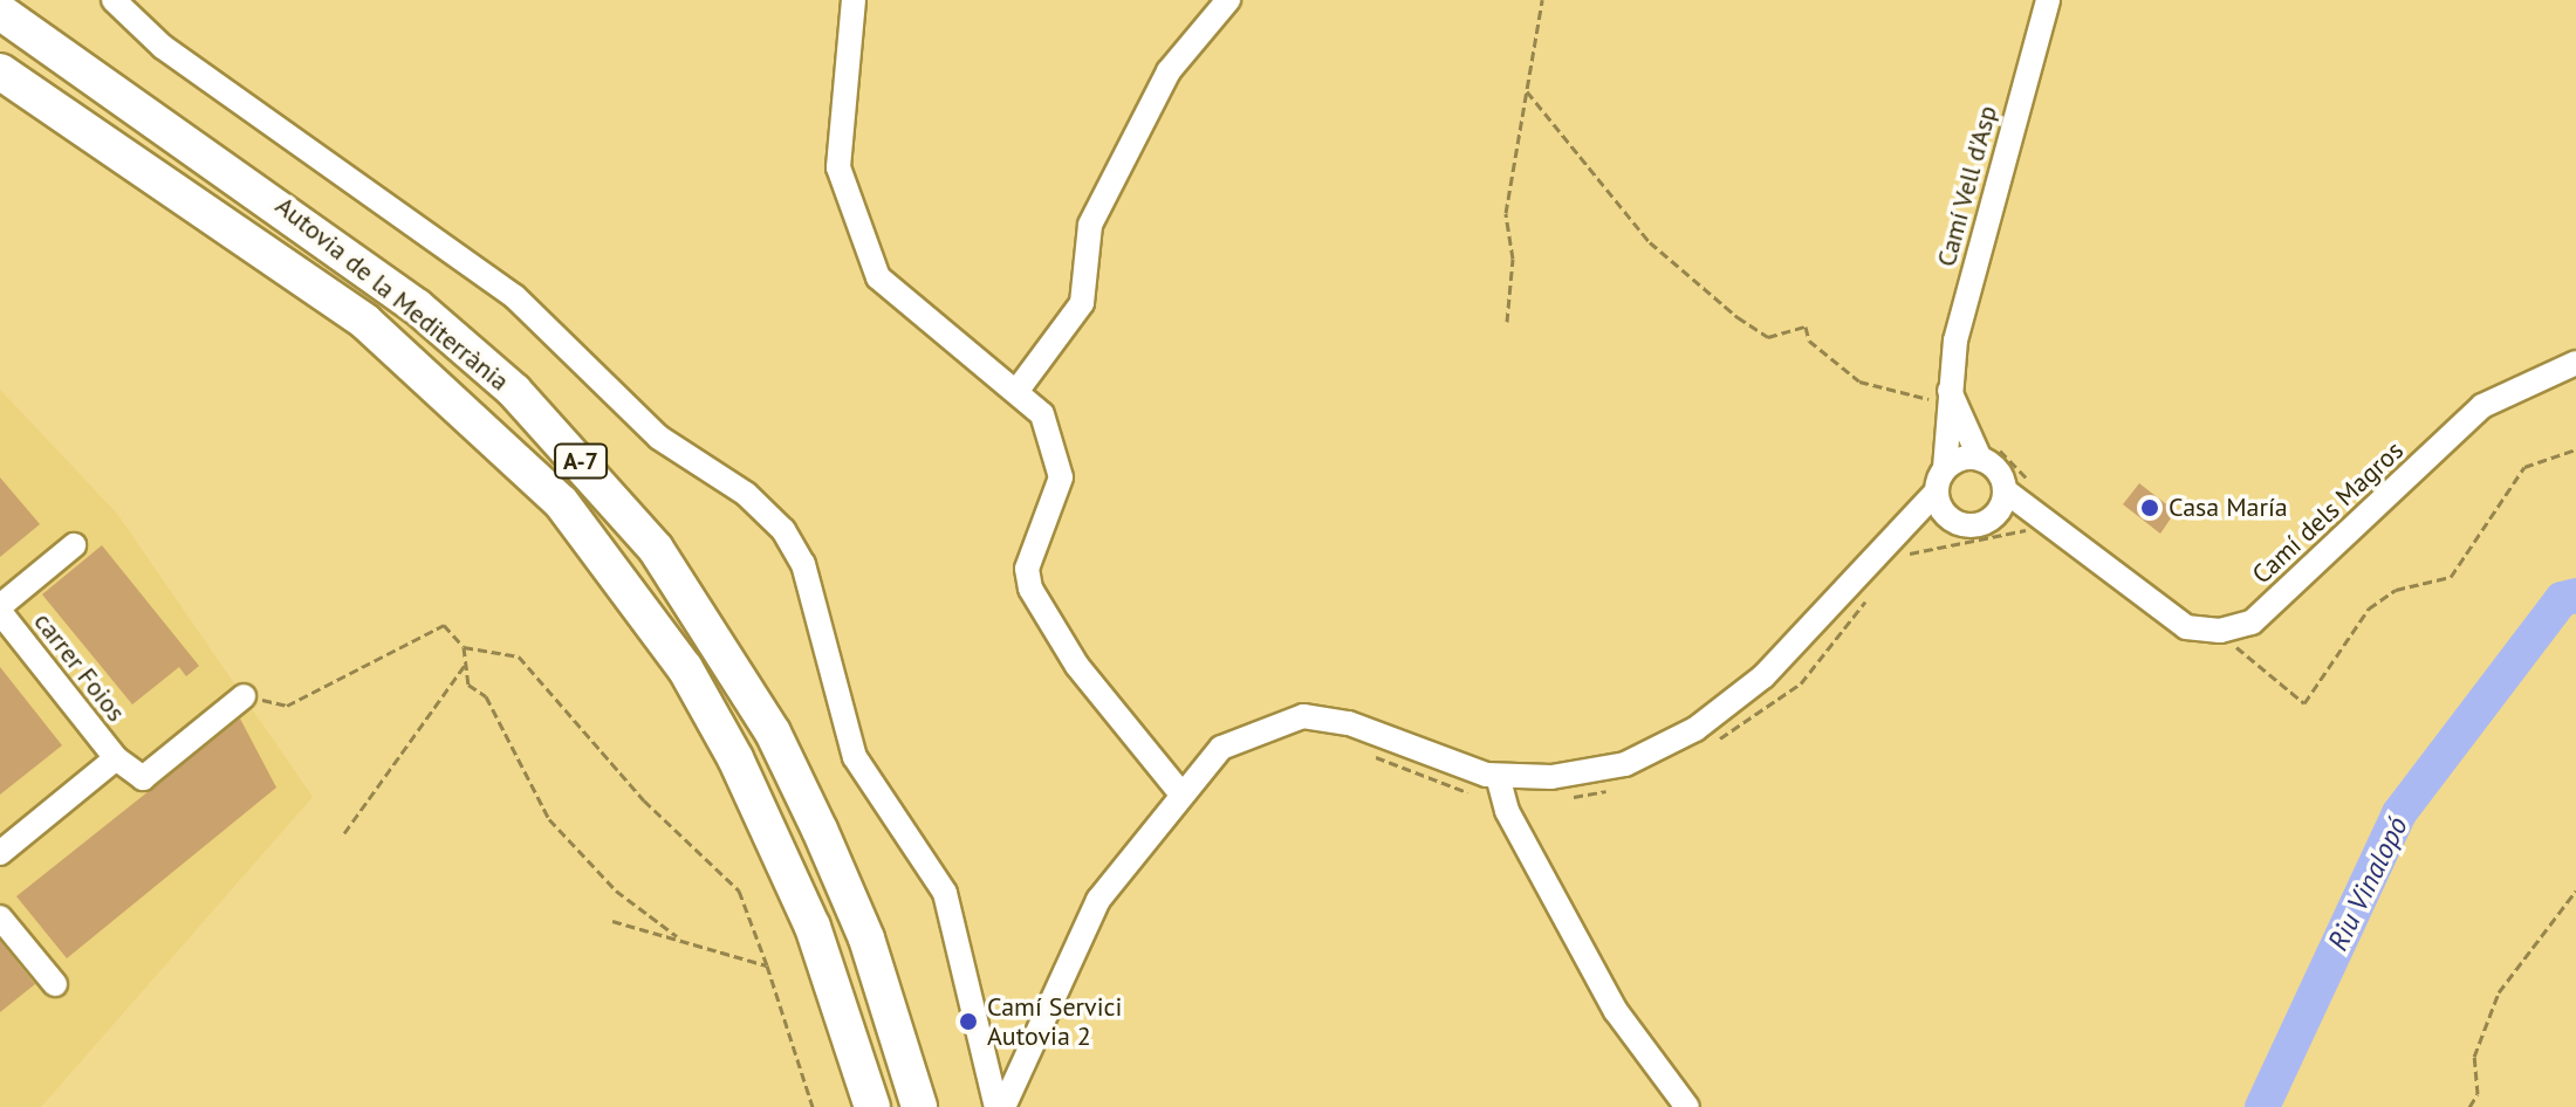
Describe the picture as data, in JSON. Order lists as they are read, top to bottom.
{
  "streets": {
    "highway": ["Autovia de la Mediterrània", "A-7"],
    "street": ["Camí Vell d'Asp", "Camí dels Magros", "carrer Foios"]
  },
  "water": ["Riu Vinalopó"],
  "places": ["Casa María", "Camí Servici Autovia 2"]
}
